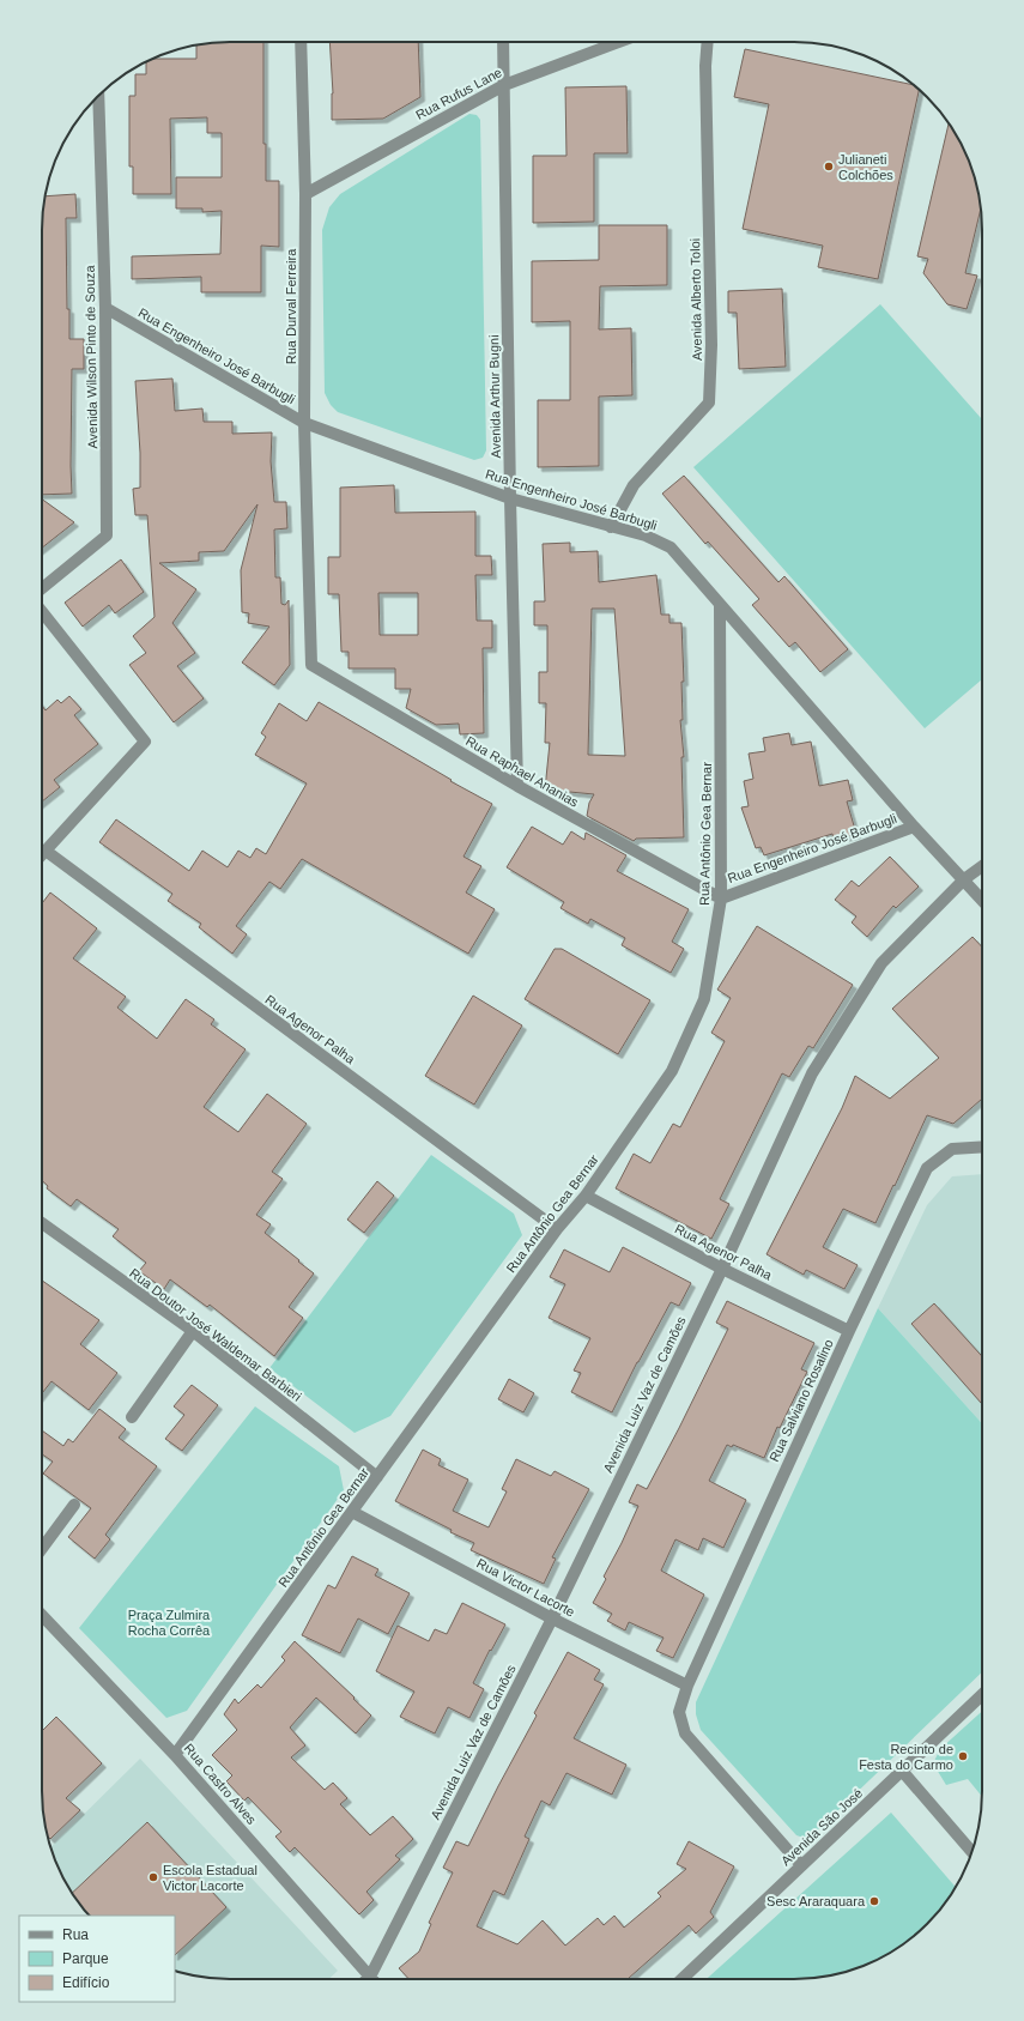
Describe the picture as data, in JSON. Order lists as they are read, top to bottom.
{
  "streets": {
    "street": [
      "Rua Rufus Lane",
      "Avenida Alberto Toloi",
      "Rua Durval Ferreira",
      "Rua Engenheiro José Barbugli",
      "Avenida Wilson Pinto de Souza",
      "Avenida Arthur Bugni",
      "Rua Raphael Ananias",
      "Rua Antônio Gea Bernar",
      "Rua Agenor Palha",
      "Rua Doutor José Waldemar Barbieri",
      "Avenida Luiz Vaz de Camões",
      "Rua Salviano Rosalino",
      "Rua Victor Lacorte",
      "Rua Castro Alves",
      "Avenida São José"
    ]
  },
  "crossings": [
    ["Rua Rufus Lane", "Rua Durval Ferreira"],
    ["Rua Rufus Lane", "Avenida Arthur Bugni"],
    ["Avenida Alberto Toloi", "Rua Engenheiro José Barbugli"],
    ["Rua Durval Ferreira", "Rua Engenheiro José Barbugli"],
    ["Rua Durval Ferreira", "Rua Raphael Ananias"],
    ["Rua Engenheiro José Barbugli", "Avenida Wilson Pinto de Souza"],
    ["Rua Engenheiro José Barbugli", "Avenida Arthur Bugni"],
    ["Rua Engenheiro José Barbugli", "Rua Raphael Ananias"],
    ["Rua Engenheiro José Barbugli", "Rua Antônio Gea Bernar"],
    ["Rua Engenheiro José Barbugli", "Avenida Luiz Vaz de Camões"],
    ["Avenida Arthur Bugni", "Rua Raphael Ananias"],
    ["Rua Raphael Ananias", "Rua Antônio Gea Bernar"],
    ["Rua Antônio Gea Bernar", "Rua Agenor Palha"],
    ["Rua Antônio Gea Bernar", "Rua Doutor José Waldemar Barbieri"],
    ["Rua Antônio Gea Bernar", "Rua Victor Lacorte"],
    ["Rua Antônio Gea Bernar", "Rua Castro Alves"],
    ["Rua Agenor Palha", "Avenida Luiz Vaz de Camões"],
    ["Rua Agenor Palha", "Rua Salviano Rosalino"],
    ["Avenida Luiz Vaz de Camões", "Rua Victor Lacorte"],
    ["Avenida Luiz Vaz de Camões", "Rua Castro Alves"],
    ["Rua Salviano Rosalino", "Rua Victor Lacorte"],
    ["Rua Salviano Rosalino", "Avenida São José"]
  ],
  "parks": ["Praça Zulmira Rocha Corrêa"],
  "places": [
    "Julianeti Colchões",
    "Recinto de Festa do Carmo",
    "Escola Estadual Victor Lacorte",
    "Sesc Araraquara"
  ],
  "legend": ["Rua", "Parque", "Edifício"]
}
